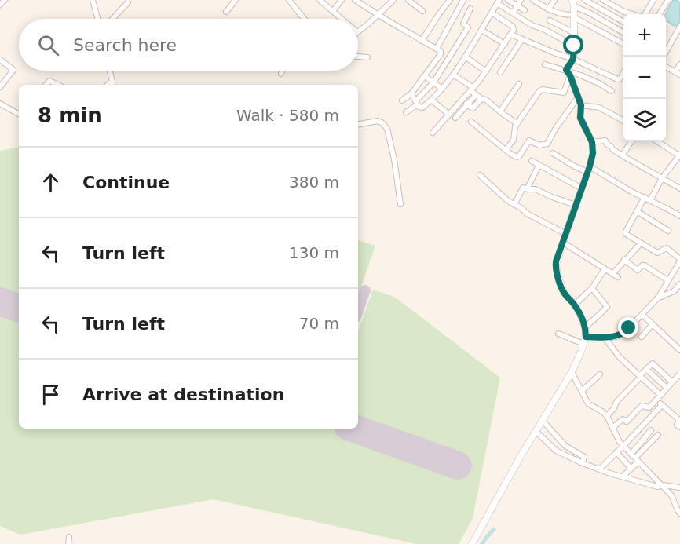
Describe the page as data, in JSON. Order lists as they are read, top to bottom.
{
  "page": {
    "map_buttons": ["+", "−"],
    "search": "Search here",
    "heading": ["8 min", "Walk · 580 m"],
    "list": [
      ["Continue", "380 m"],
      ["Turn left", "130 m"],
      ["Turn left", "70 m"],
      "Arrive at destination"
    ]
  }
}
